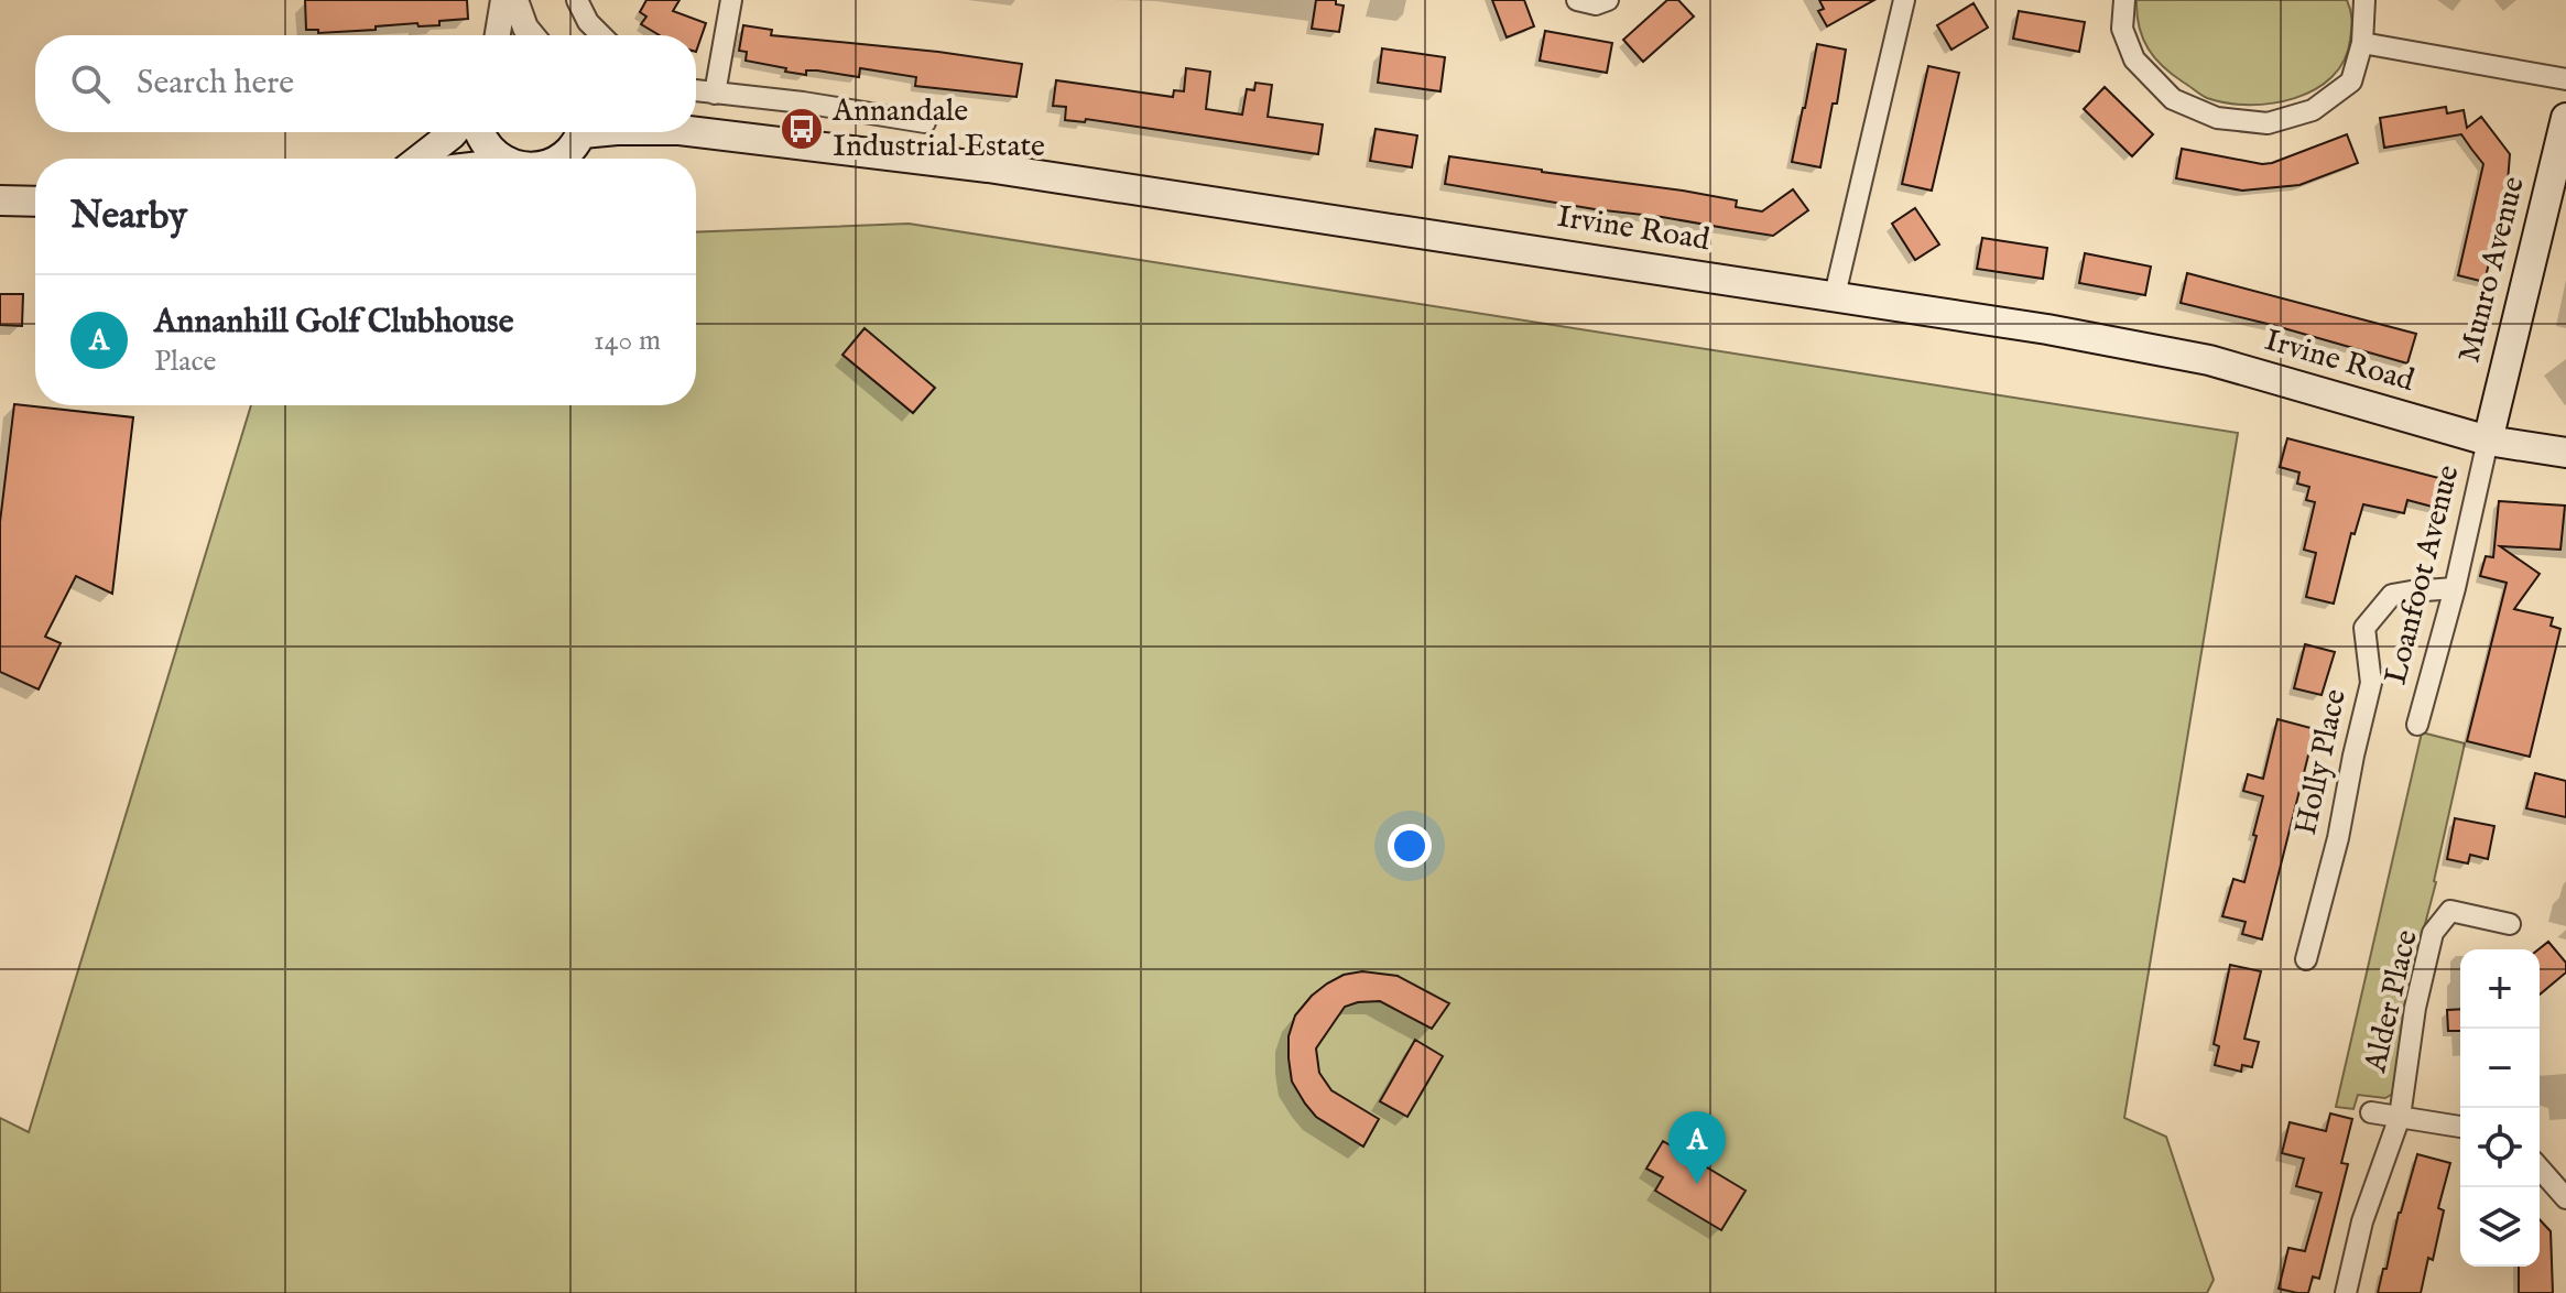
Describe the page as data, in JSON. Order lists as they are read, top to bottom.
{
  "streets": {
    "main road": ["Irvine Road", "Munro Avenue"],
    "street": ["Loanfoot Avenue", "Holly Place", "Alder Place"]
  },
  "crossings": [
    ["Irvine Road", "Munro Avenue"],
    ["Irvine Road", "Loanfoot Avenue"],
    ["Munro Avenue", "Loanfoot Avenue"],
    ["Loanfoot Avenue", "Holly Place"]
  ],
  "places": {
    "bus stop": ["Annandale Industrial Estate"]
  },
  "page": {
    "search": "Search here",
    "heading": "Nearby",
    "list": [
      {
        "mark": "A",
        "name": "Annanhill Golf Clubhouse",
        "note": "Place",
        "value": "140 m"
      }
    ],
    "map_buttons": ["+", "−"],
    "pins": "A"
  }
}
